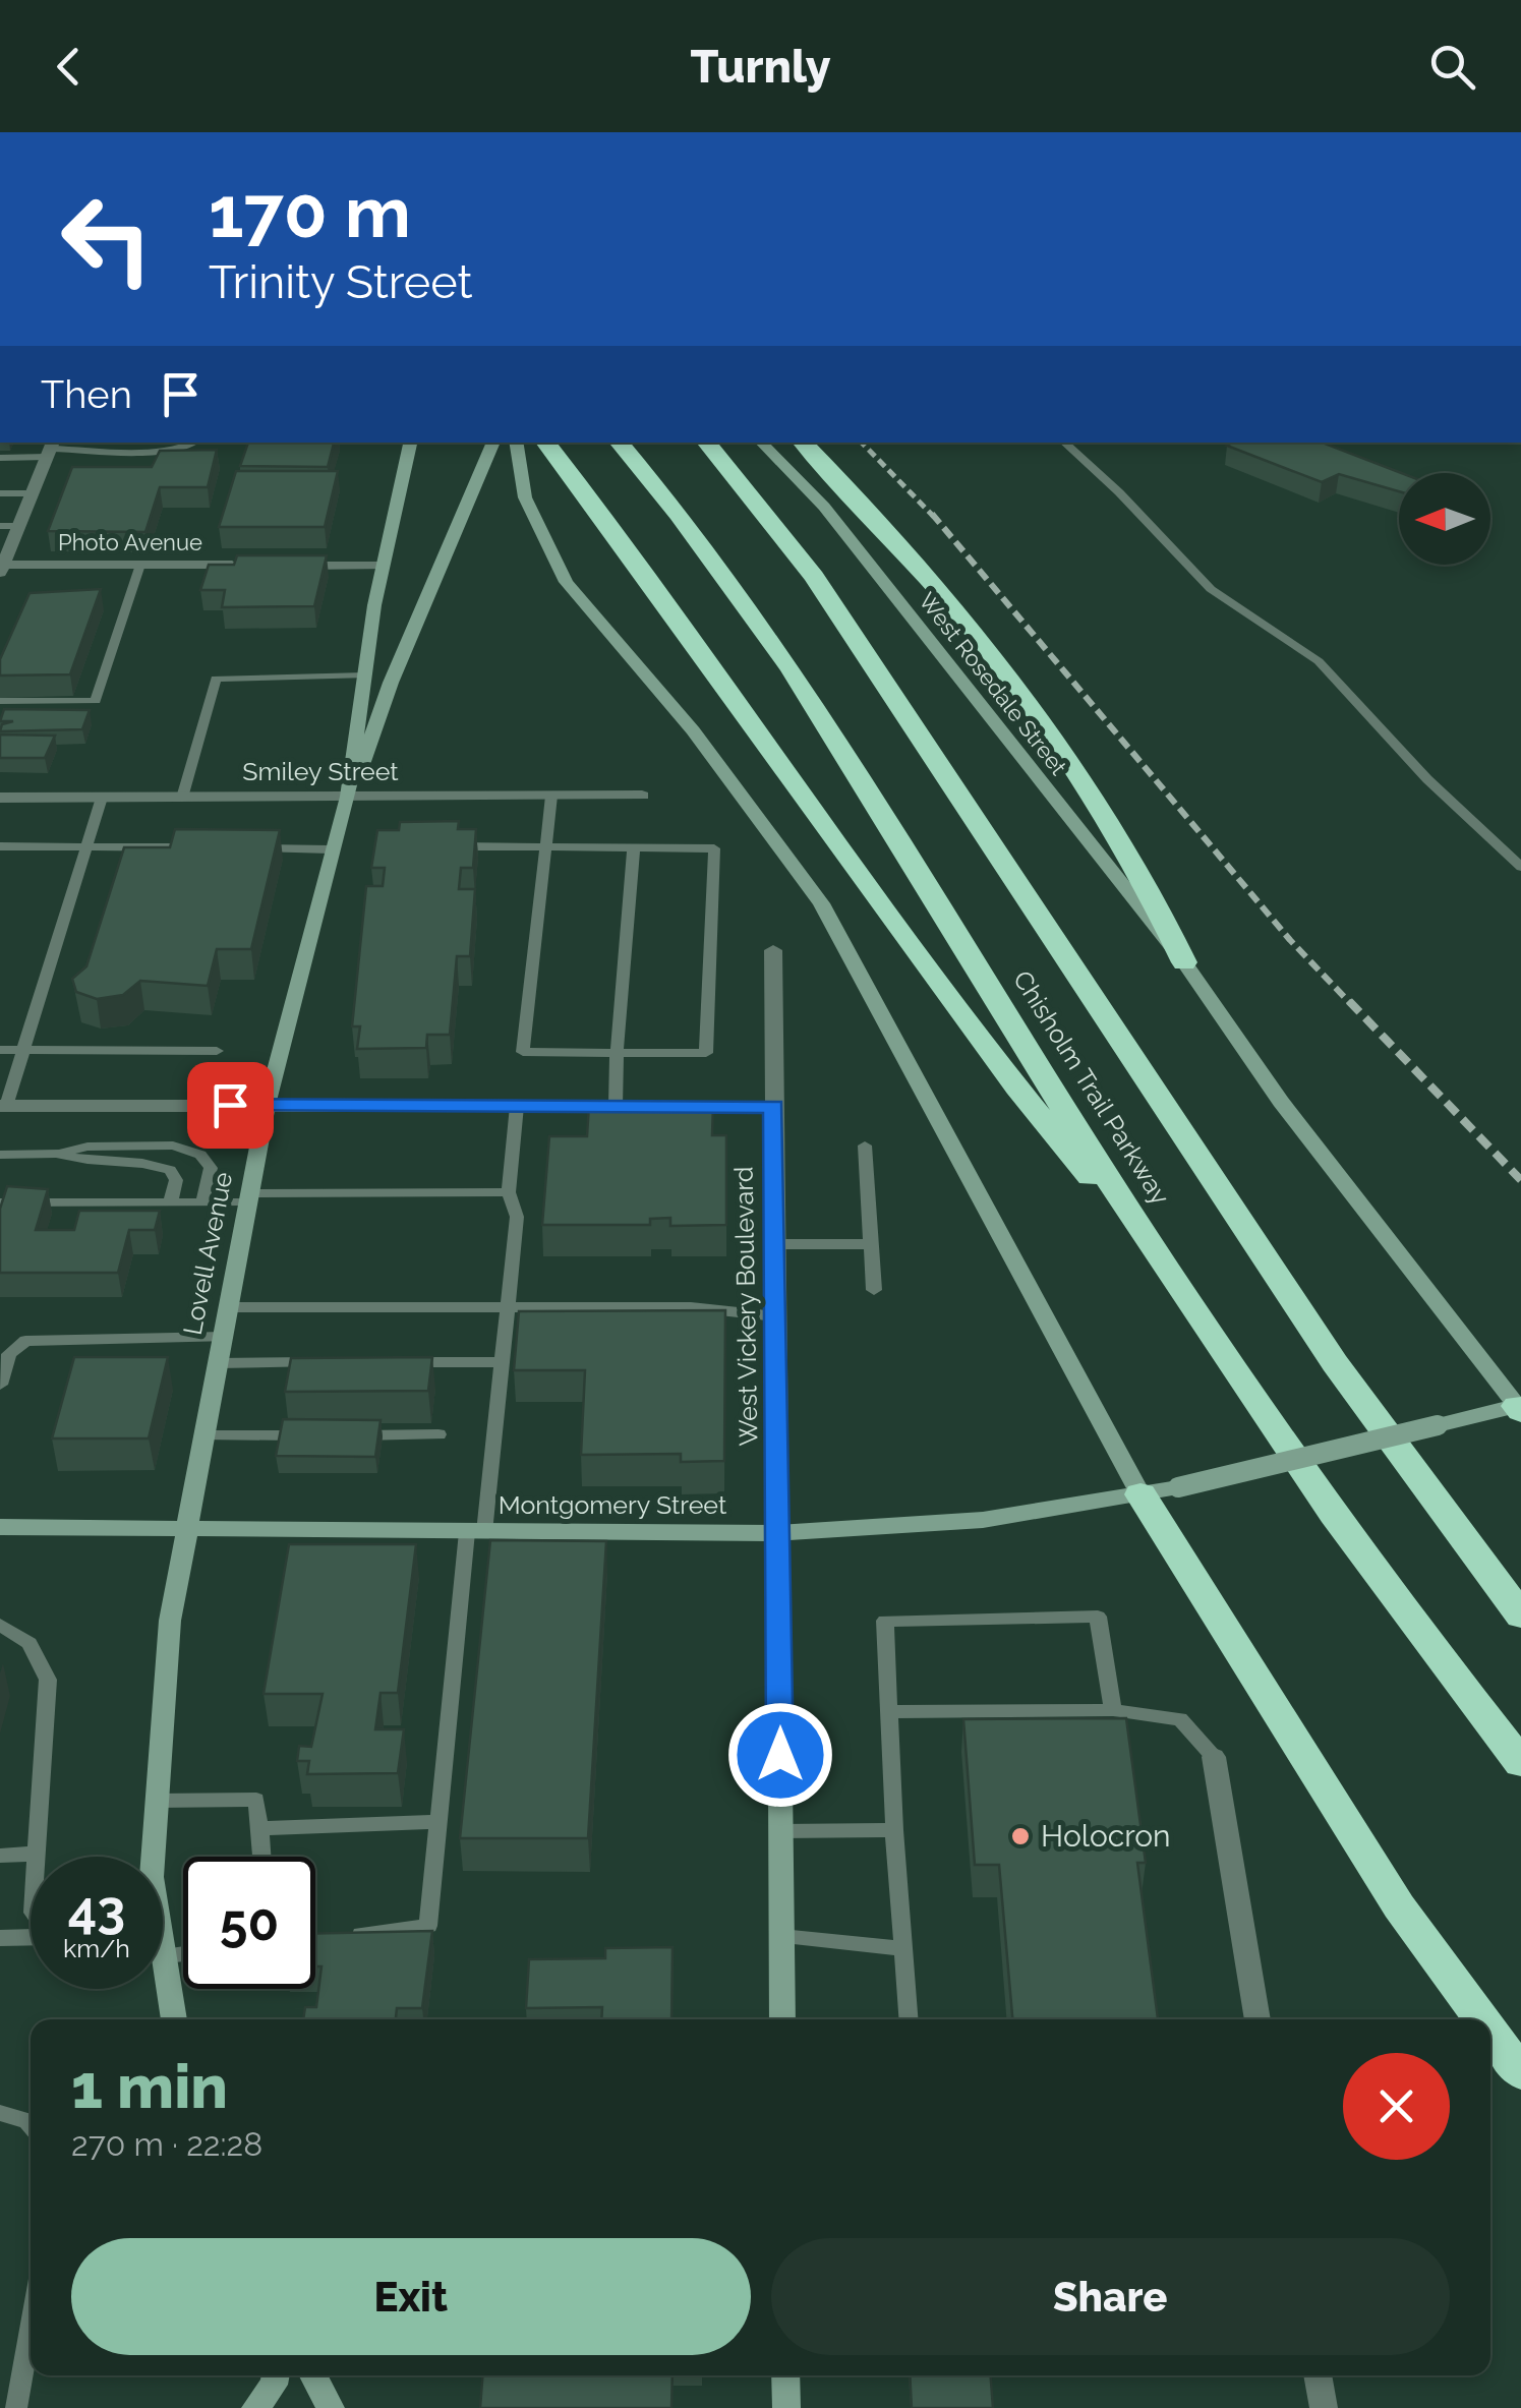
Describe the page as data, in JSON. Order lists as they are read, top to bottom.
{
  "streets": {
    "highway": ["Chisholm Trail Parkway"],
    "main road": [
      "West Rosedale Street",
      "Lovell Avenue",
      "West Vickery Boulevard",
      "Montgomery Street"
    ],
    "street": ["Photo Avenue", "Smiley Street"]
  },
  "crossings": [
    ["Smiley Street", "Lovell Avenue"],
    ["Lovell Avenue", "Montgomery Street"],
    ["West Vickery Boulevard", "Montgomery Street"]
  ],
  "places": ["Holocron"],
  "north": "left",
  "page": {
    "header": "Turnly",
    "turn": ["170 m", "Trinity Street"],
    "then": "Then",
    "speed": "43 km/h",
    "limit": "50",
    "heading": ["1 min", "270 m · 22:28"],
    "buttons": ["Exit", "Share"]
  }
}
